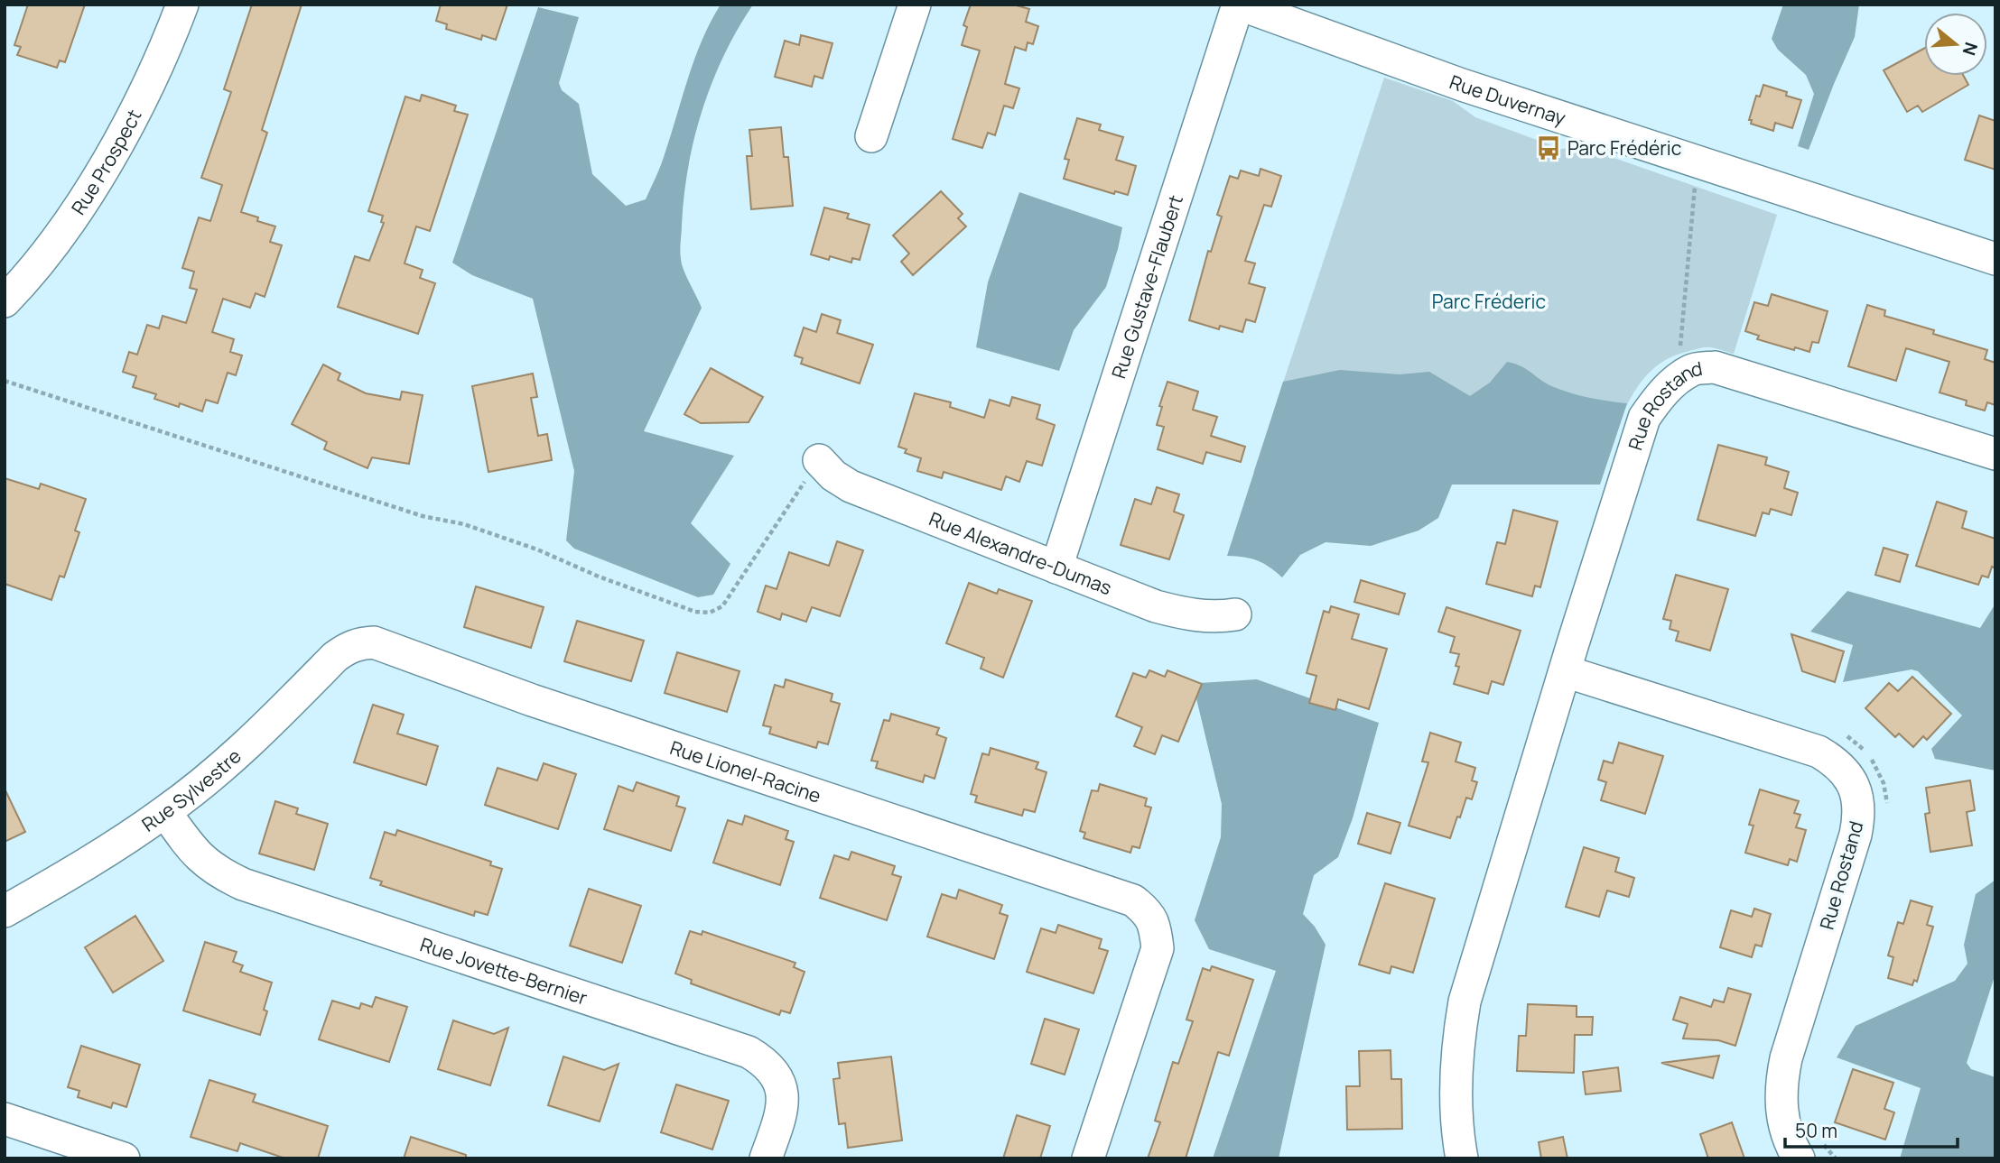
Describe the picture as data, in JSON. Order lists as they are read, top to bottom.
{
  "streets": {
    "street": [
      "Rue Duvernay",
      "Rue Prospect",
      "Rue Gustave-Flaubert",
      "Rue Rostand",
      "Rue Alexandre-Dumas",
      "Rue Lionel-Racine",
      "Rue Sylvestre",
      "Rue Jovette-Bernier"
    ]
  },
  "crossings": [
    ["Rue Duvernay", "Rue Gustave-Flaubert"],
    ["Rue Gustave-Flaubert", "Rue Alexandre-Dumas"],
    ["Rue Lionel-Racine", "Rue Sylvestre"],
    ["Rue Sylvestre", "Rue Jovette-Bernier"]
  ],
  "parks": ["Parc Fréderic"],
  "places": {
    "bus stop": ["Parc Frédéric"]
  },
  "scale_bar": "50 m",
  "north": "right"
}
